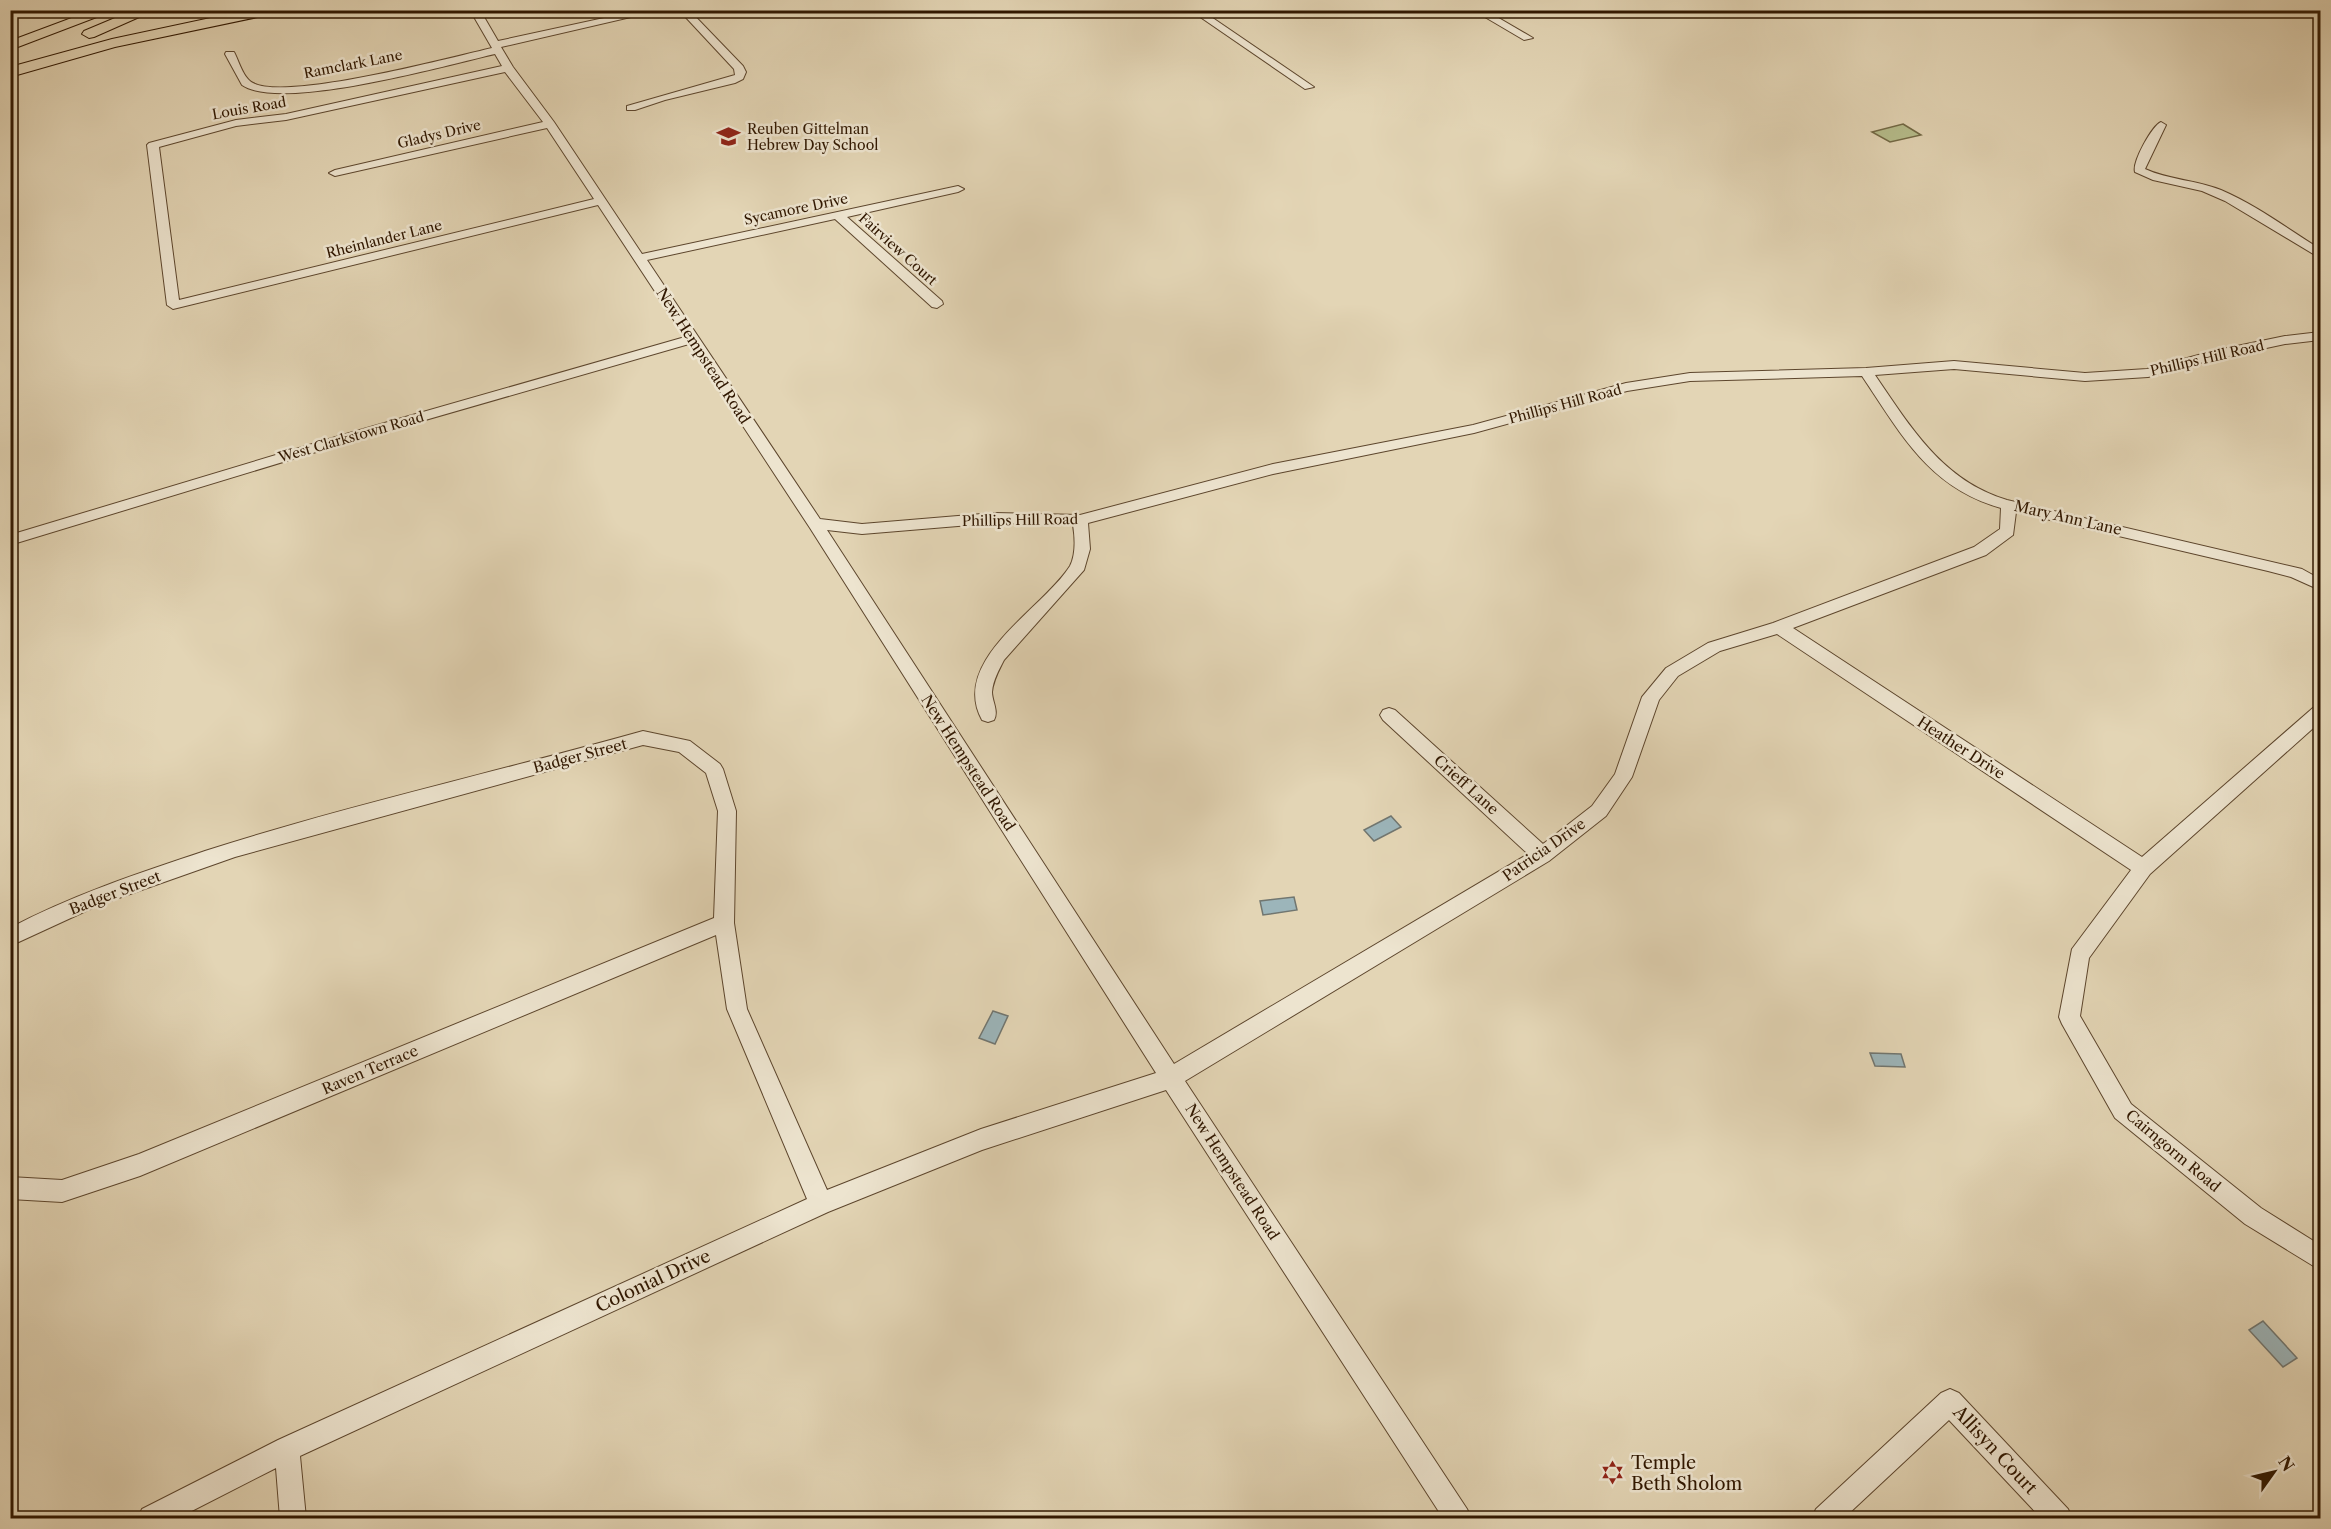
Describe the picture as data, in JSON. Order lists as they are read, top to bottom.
{
  "streets": {
    "street": [
      "Ramclark Lane",
      "Louis Road",
      "Gladys Drive",
      "Sycamore Drive",
      "Rheinlander Lane",
      "Fairview Court",
      "New Hempstead Road",
      "Phillips Hill Road",
      "West Clarkstown Road",
      "Mary Ann Lane",
      "Heather Drive",
      "Badger Street",
      "Crieff Lane",
      "Patricia Drive",
      "Raven Terrace",
      "Cairngorm Road",
      "Colonial Drive",
      "Allisyn Court"
    ]
  },
  "crossings": [
    ["Ramclark Lane", "New Hempstead Road"],
    ["Louis Road", "Rheinlander Lane"],
    ["Louis Road", "New Hempstead Road"],
    ["Gladys Drive", "New Hempstead Road"],
    ["Sycamore Drive", "Fairview Court"],
    ["Sycamore Drive", "New Hempstead Road"],
    ["Rheinlander Lane", "New Hempstead Road"],
    ["New Hempstead Road", "Phillips Hill Road"],
    ["New Hempstead Road", "West Clarkstown Road"],
    ["New Hempstead Road", "Patricia Drive"],
    ["New Hempstead Road", "Colonial Drive"],
    ["Phillips Hill Road", "Mary Ann Lane"],
    ["Mary Ann Lane", "Patricia Drive"],
    ["Heather Drive", "Patricia Drive"],
    ["Heather Drive", "Cairngorm Road"],
    ["Badger Street", "Raven Terrace"],
    ["Badger Street", "Colonial Drive"],
    ["Crieff Lane", "Patricia Drive"],
    ["Patricia Drive", "Colonial Drive"]
  ],
  "places": {
    "school or university": ["Reuben Gittelman Hebrew Day School"],
    "synagogue": ["Temple Beth Sholom"]
  },
  "north": "top right"
}
